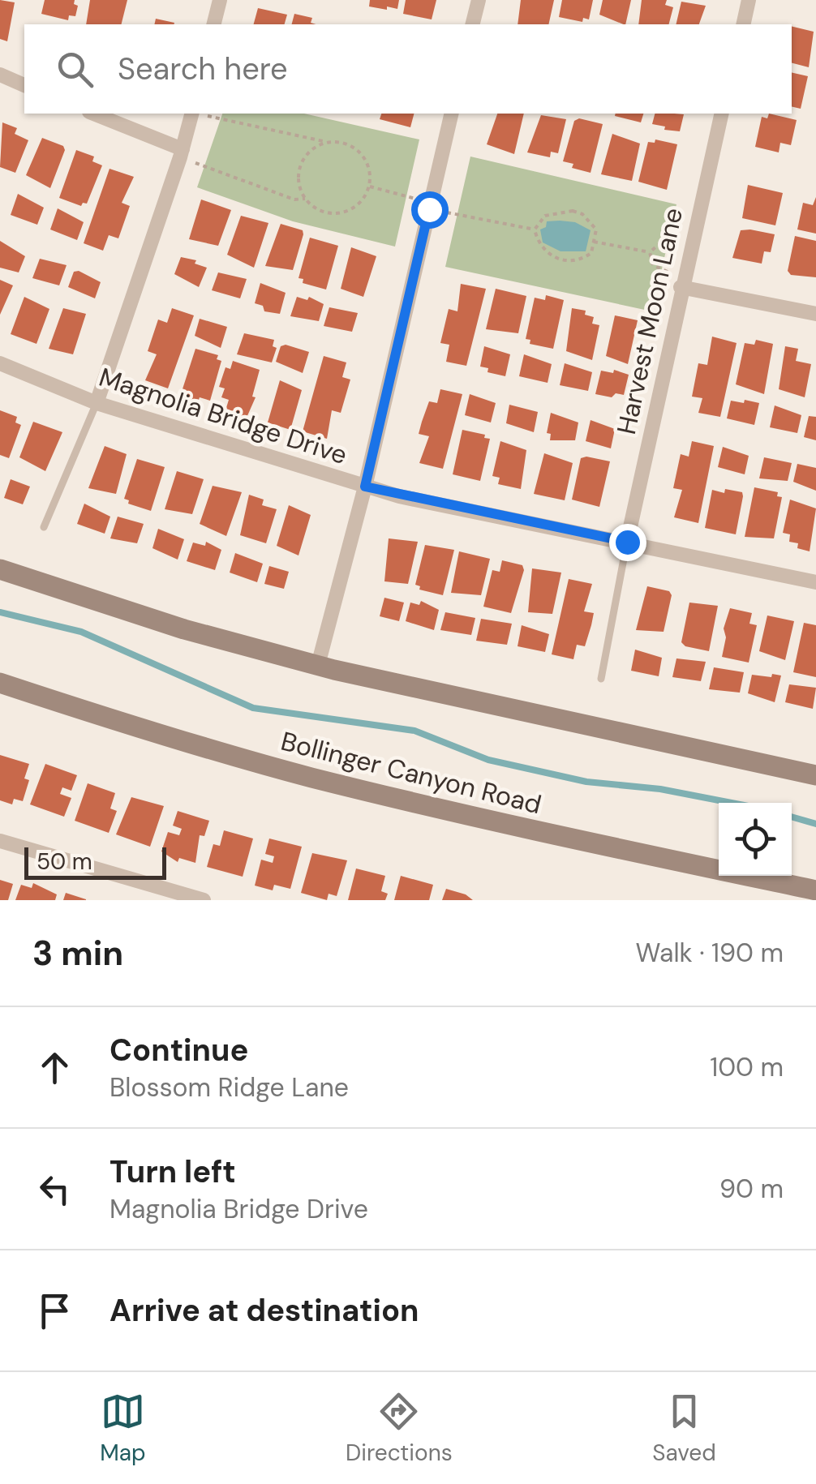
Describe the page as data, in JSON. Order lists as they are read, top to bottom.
{
  "streets": {
    "main road": ["Bollinger Canyon Road"],
    "street": ["Harvest Moon Lane", "Magnolia Bridge Drive"]
  },
  "crossings": [
    ["Harvest Moon Lane", "Magnolia Bridge Drive"]
  ],
  "scale_bar": "50 m",
  "page": {
    "search": "Search here",
    "scale": "50 m",
    "heading": ["3 min", "Walk · 190 m"],
    "list": [
      ["Continue", "Blossom Ridge Lane", "100 m"],
      ["Turn left", "Magnolia Bridge Drive", "90 m"],
      "Arrive at destination"
    ],
    "nav": ["Map", "Directions", "Saved"]
  }
}
